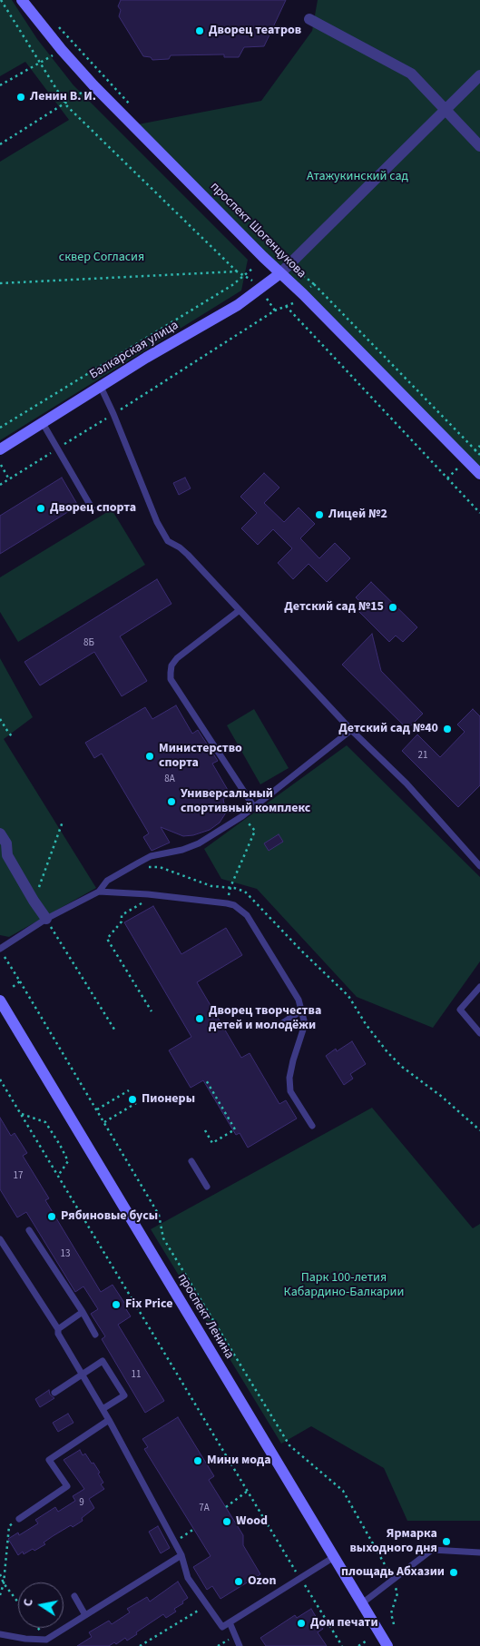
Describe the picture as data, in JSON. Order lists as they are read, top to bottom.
{
  "streets": {
    "main road": ["проспект Шогенцукова", "Балкарская улица", "проспект Ленина"]
  },
  "crossings": [
    ["проспект Шогенцукова", "Балкарская улица"]
  ],
  "parks": ["Атажукинский сад", "сквер Согласия", "Парк 100-летия Кабардино-Балкарии"],
  "places": [
    "Дворец театров",
    "Ленин В. И.",
    "Дворец спорта",
    "Лицей №2",
    "Детский сад №15",
    "Детский сад №40",
    "Министерство спорта",
    "Универсальный спортивный комплекс",
    "Дворец творчества детей и молодёжи",
    "Пионеры",
    "Рябиновые бусы",
    "Fix Price",
    "Мини мода",
    "Wood",
    "Ярмарка выходного дня",
    "площадь Абхазии",
    "Ozon",
    "Дом печати"
  ],
  "house_numbers": [
    "8Б",
    "21",
    "8А",
    "17",
    "13",
    "11",
    "9",
    "7А"
  ],
  "north": "left"
}
